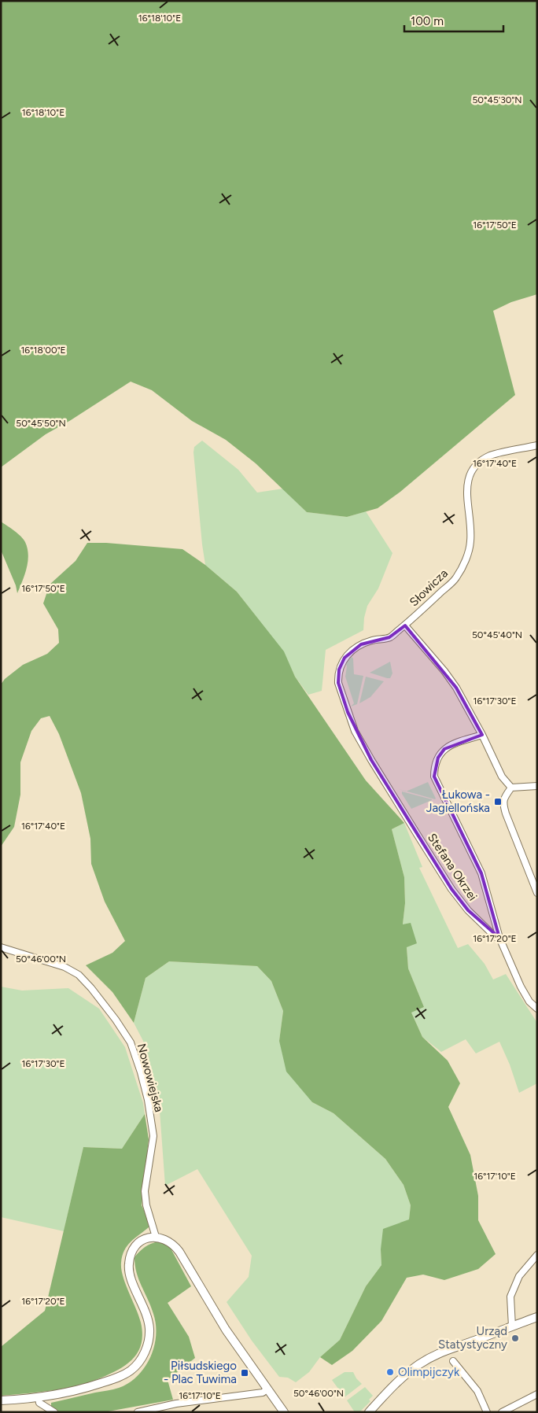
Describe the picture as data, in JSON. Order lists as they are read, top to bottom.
{
  "streets": {
    "street": ["Słowicza", "Stefana Okrzei", "Nowowiejska"]
  },
  "crossings": [
    ["Słowicza", "Stefana Okrzei"]
  ],
  "places": {
    "transit": ["Łukowa - Jagiellońska", "Piłsudskiego - Plac Tuwima"],
    "other": ["Urząd Statystyczny", "Olimpijczyk"]
  },
  "scale_bar": "100 m",
  "coordinates": [
    "16°18'10\"E",
    "50°45'30\"N",
    "16°17'50\"E",
    "16°18'00\"E",
    "50°45'50\"N",
    "16°17'40\"E",
    "50°45'40\"N",
    "16°17'30\"E",
    "16°17'20\"E",
    "50°46'00\"N",
    "16°17'10\"E"
  ]
}
